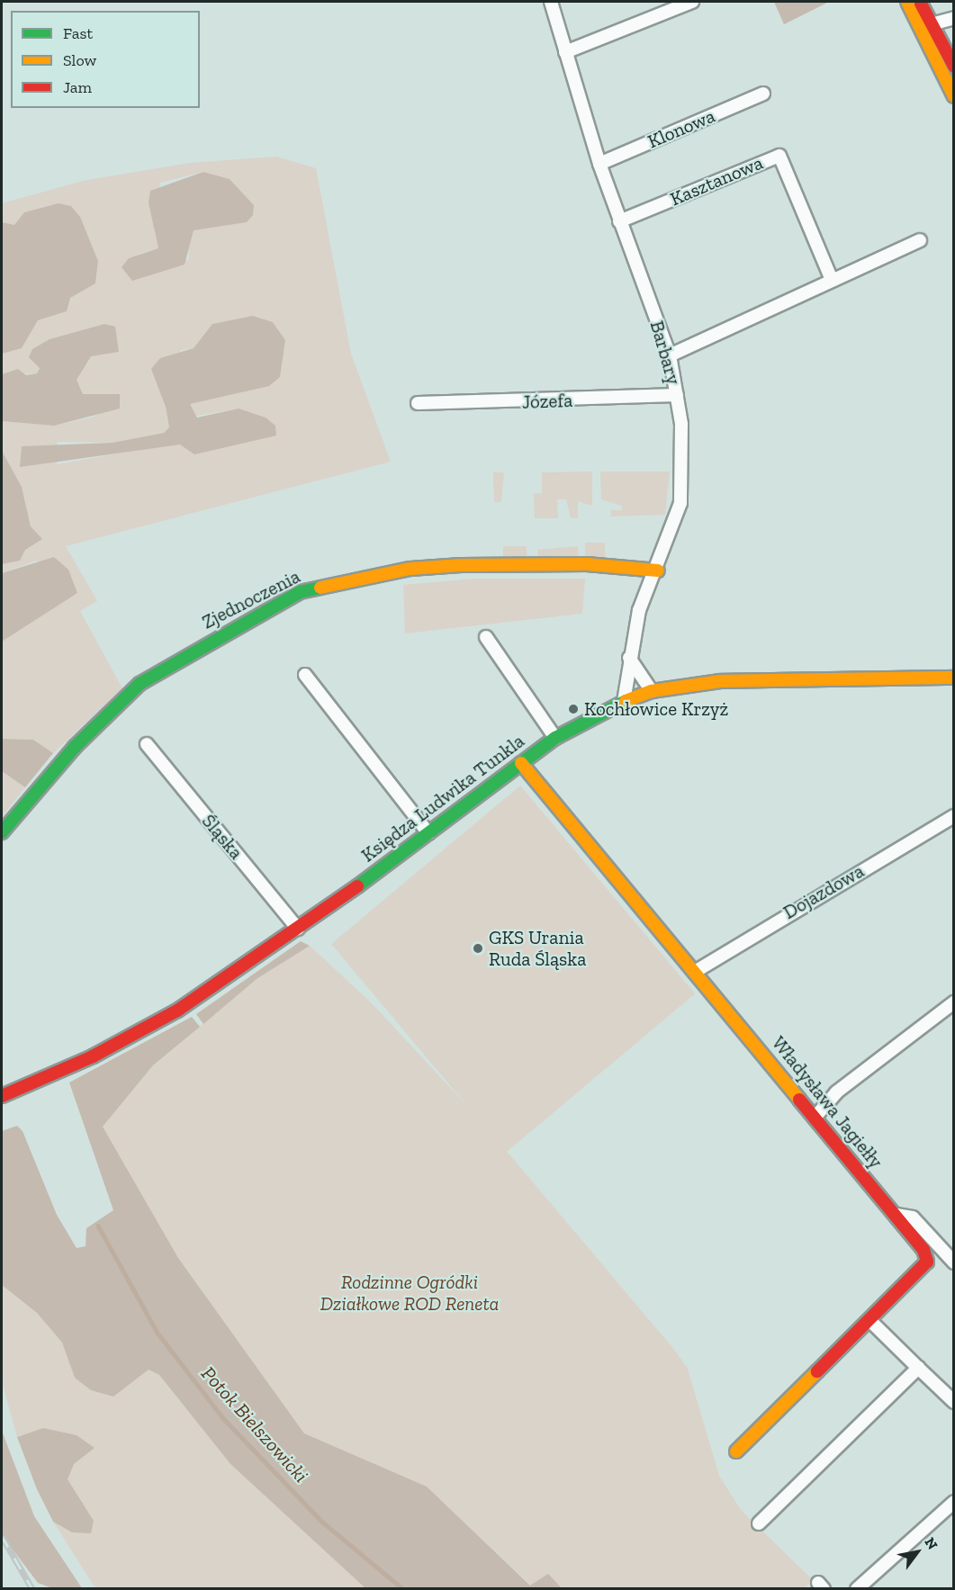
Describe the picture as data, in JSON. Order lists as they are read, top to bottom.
{
  "streets": {
    "street": [
      "Klonowa",
      "Kasztanowa",
      "Barbary",
      "Józefa",
      "Zjednoczenia",
      "Księdza Ludwika Tunkla",
      "Śląska",
      "Dojazdowa",
      "Władysława Jagiełły"
    ]
  },
  "crossings": [
    ["Klonowa", "Barbary"],
    ["Kasztanowa", "Barbary"],
    ["Barbary", "Józefa"],
    ["Barbary", "Zjednoczenia"],
    ["Barbary", "Księdza Ludwika Tunkla"],
    ["Księdza Ludwika Tunkla", "Śląska"],
    ["Księdza Ludwika Tunkla", "Władysława Jagiełły"],
    ["Dojazdowa", "Władysława Jagiełły"]
  ],
  "water": ["Potok Bielszowicki"],
  "parks": ["Rodzinne Ogródki Działkowe ROD Reneta"],
  "places": ["Kochłowice Krzyż", "GKS Urania Ruda Śląska"],
  "legend": ["Fast", "Slow", "Jam"],
  "north": "top right"
}
